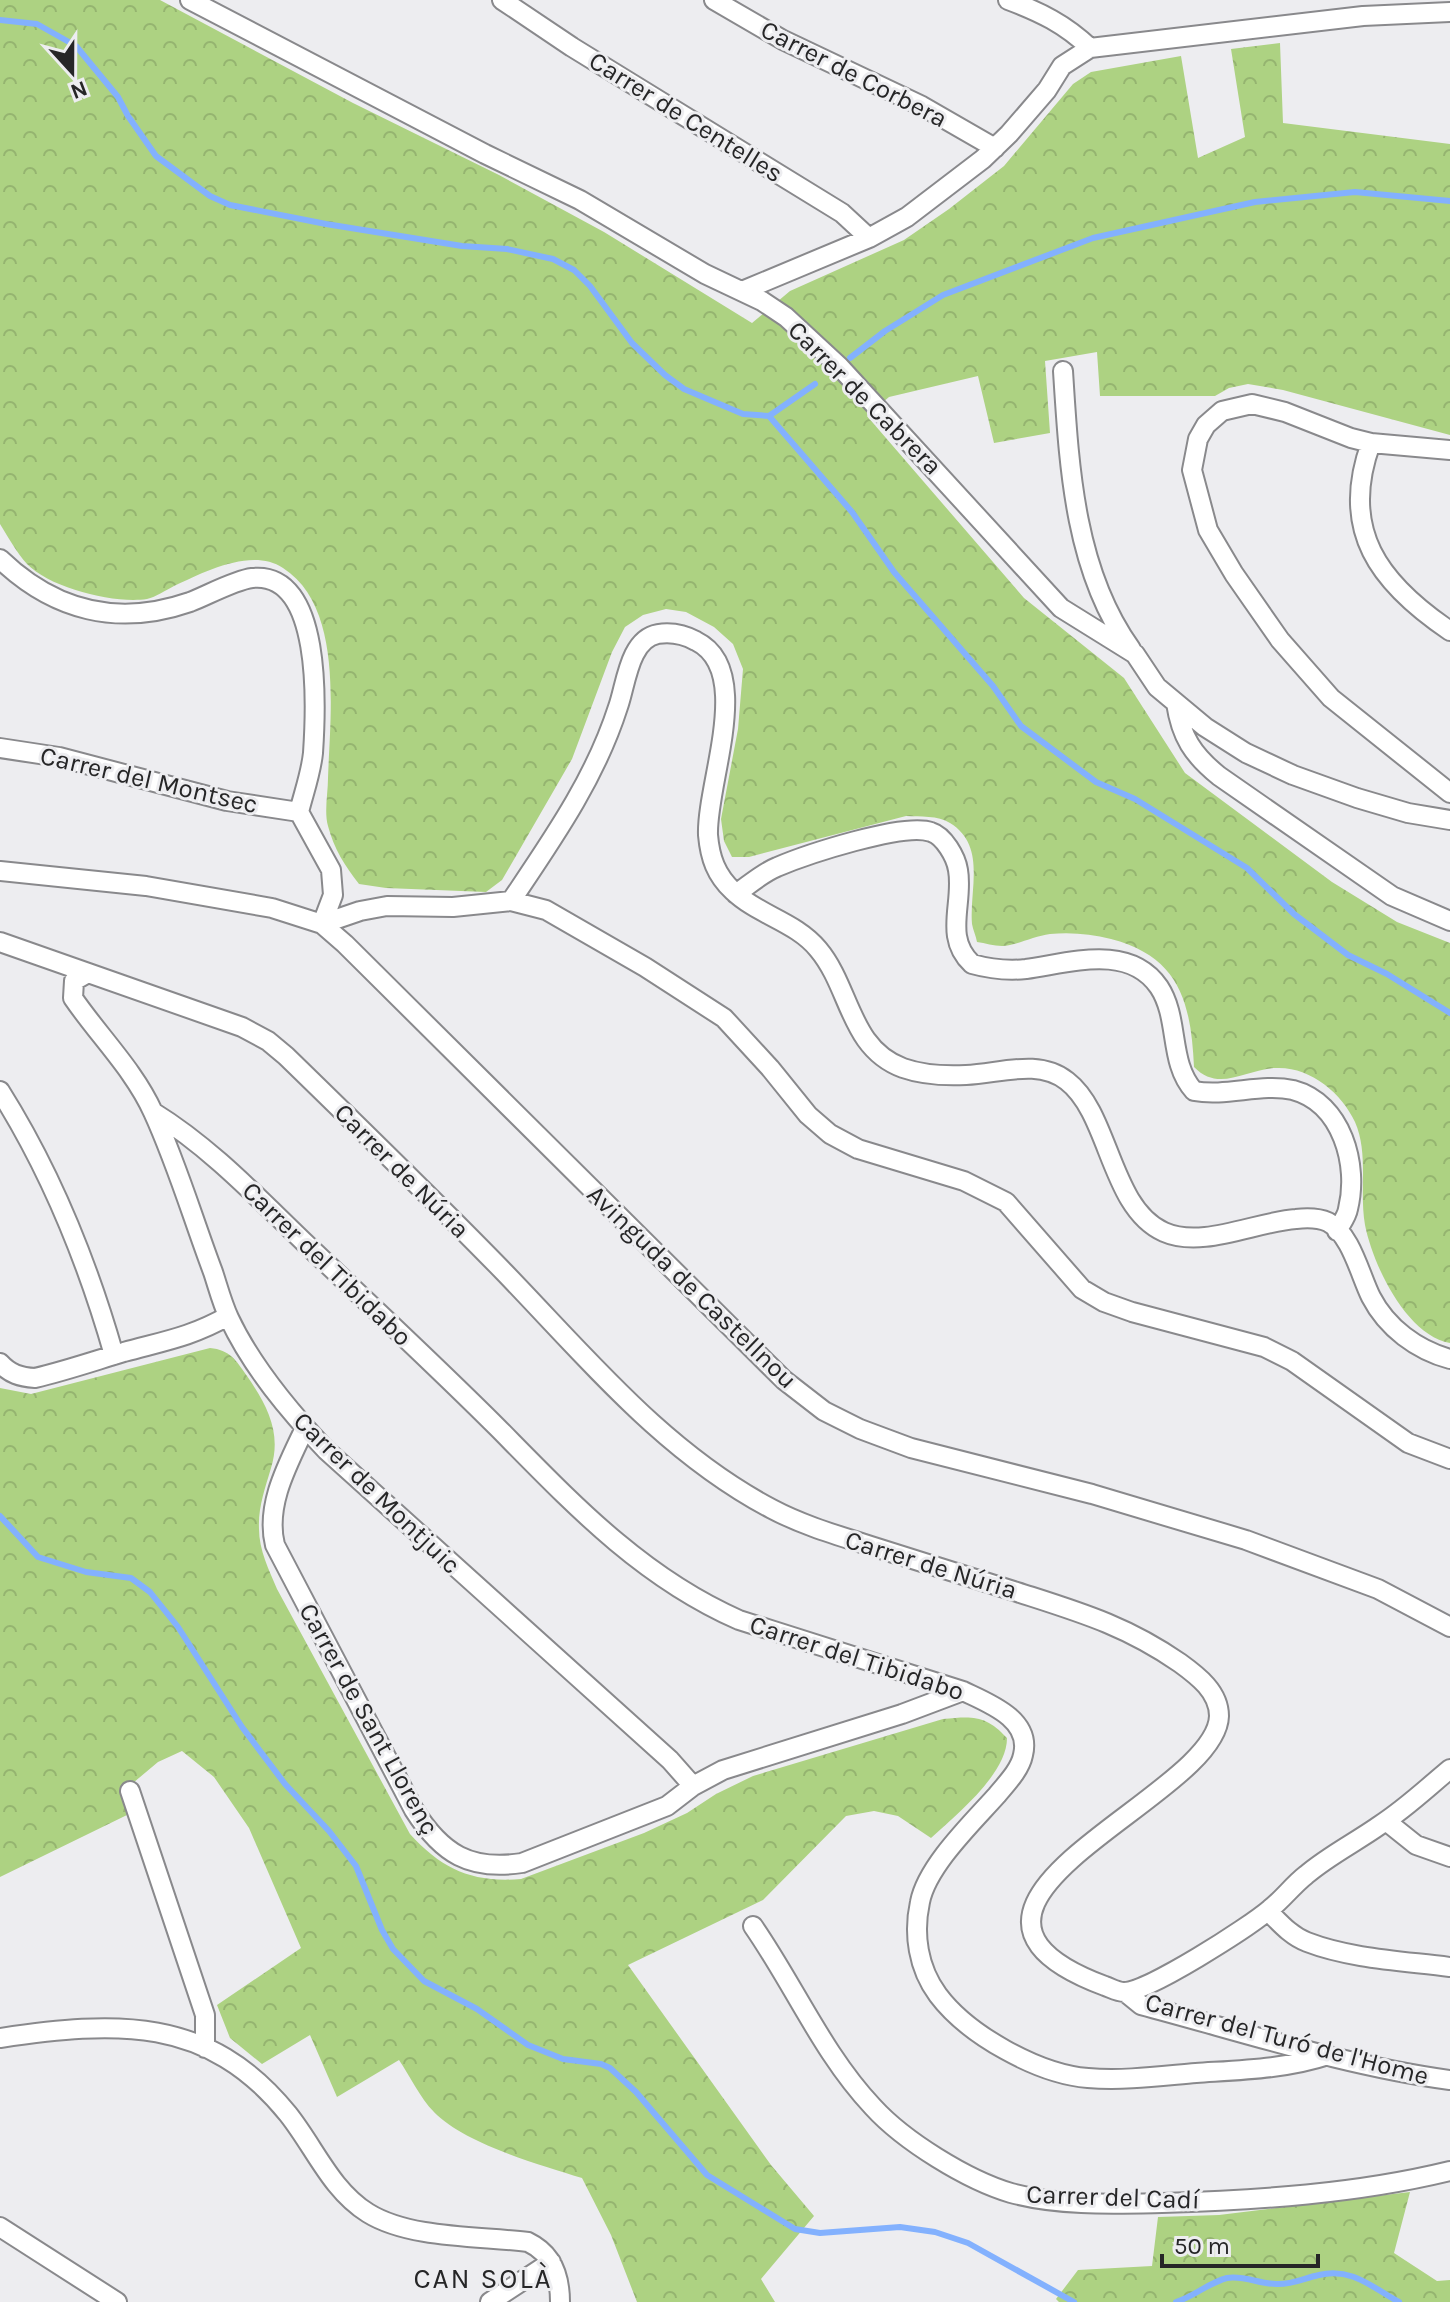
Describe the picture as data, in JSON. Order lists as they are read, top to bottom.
{
  "streets": {
    "street": [
      "Carrer de Corbera",
      "Carrer de Centelles",
      "Carrer de Cabrera",
      "Carrer del Montsec",
      "Carrer de Núria",
      "Carrer del Tibidabo",
      "Avinguda de Castellnou",
      "Carrer de Montjuic",
      "Carrer de Sant Llorenç",
      "Carrer del Turó de l'Home",
      "Carrer del Cadí"
    ]
  },
  "crossings": [
    ["Carrer de Núria", "Carrer de Montjuic"],
    ["Carrer de Núria", "Carrer del Turó de l'Home"],
    ["Carrer del Tibidabo", "Carrer de Montjuic"],
    ["Carrer del Tibidabo", "Carrer de Sant Llorenç"],
    ["Carrer del Tibidabo", "Carrer del Turó de l'Home"],
    ["Carrer de Montjuic", "Carrer de Sant Llorenç"]
  ],
  "districts": ["CAN SOLÀ"],
  "scale_bar": "50 m",
  "north": "bottom"
}
